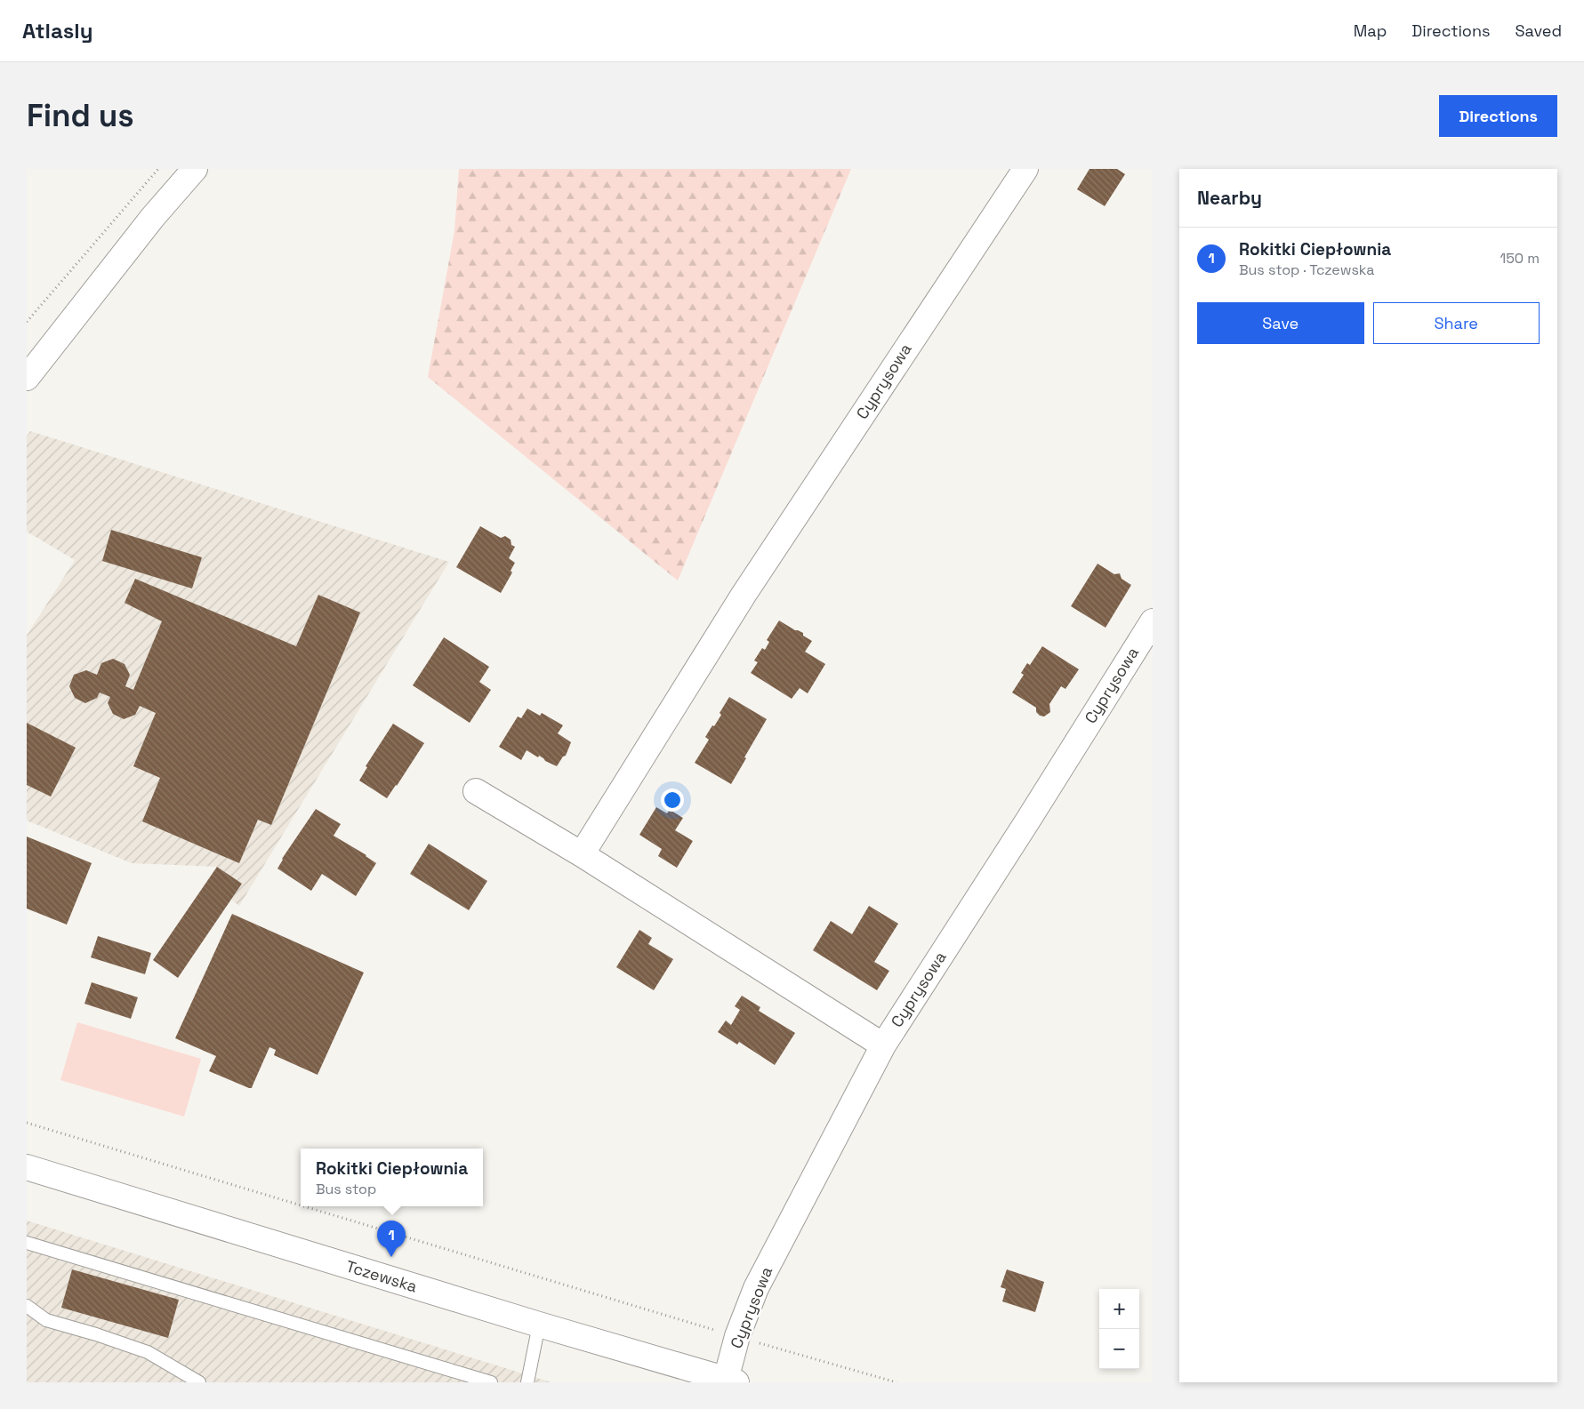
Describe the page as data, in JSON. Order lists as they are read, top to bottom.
{
  "streets": {
    "street": ["Cyprysowa", "Tczewska"]
  },
  "crossings": [
    ["Cyprysowa", "Tczewska"]
  ],
  "page": {
    "header": "Atlasly",
    "nav": ["Map", "Directions", "Saved"],
    "buttons": [
      "Directions",
      ["Save", "Share"]
    ],
    "title": "Find us",
    "heading": "Nearby",
    "list": [
      {
        "mark": "1",
        "name": "Rokitki Ciepłownia",
        "note": "Bus stop · Tczewska",
        "value": "150 m"
      }
    ],
    "popup": ["Rokitki Ciepłownia", "Bus stop"],
    "pins": "1",
    "map_buttons": ["+", "−"]
  }
}
